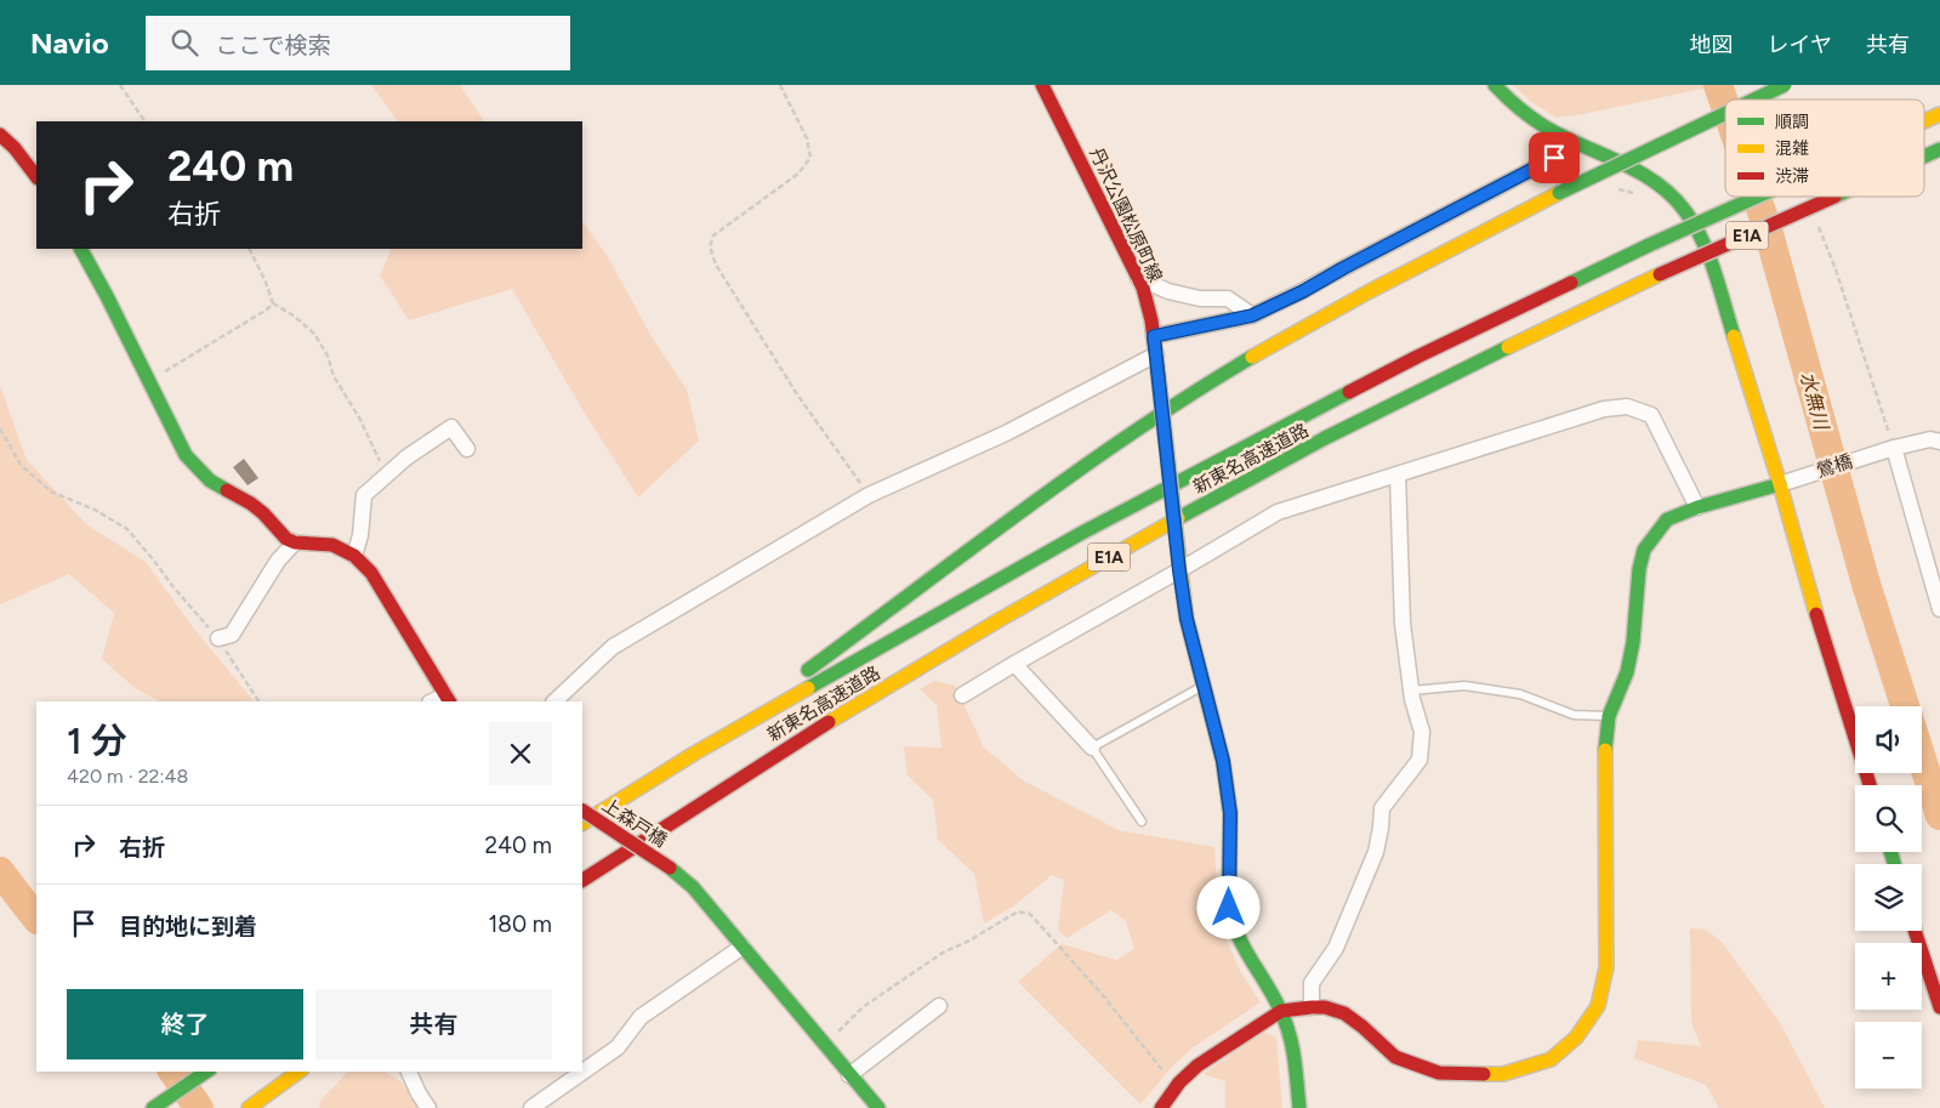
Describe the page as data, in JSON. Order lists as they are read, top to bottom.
{
  "streets": {
    "main road": [
      "丹沢公園松原町線",
      "E1A",
      "新東名高速道路",
      "上森戸橋"
    ],
    "street": ["鶯橋"]
  },
  "water": ["水無川"],
  "legend": ["順調", "混雑", "渋滞"],
  "page": {
    "header": "Navio",
    "search": "ここで検索",
    "nav": ["地図", "レイヤ", "共有"],
    "turn": ["240 m", "右折"],
    "heading": ["1 分", "420 m · 22:48"],
    "map_buttons": ["+", "−"],
    "list": [
      {
        "name": "右折",
        "value": "240 m"
      },
      {
        "name": "目的地に到着",
        "value": "180 m"
      }
    ],
    "buttons": ["終了", "共有"]
  }
}
